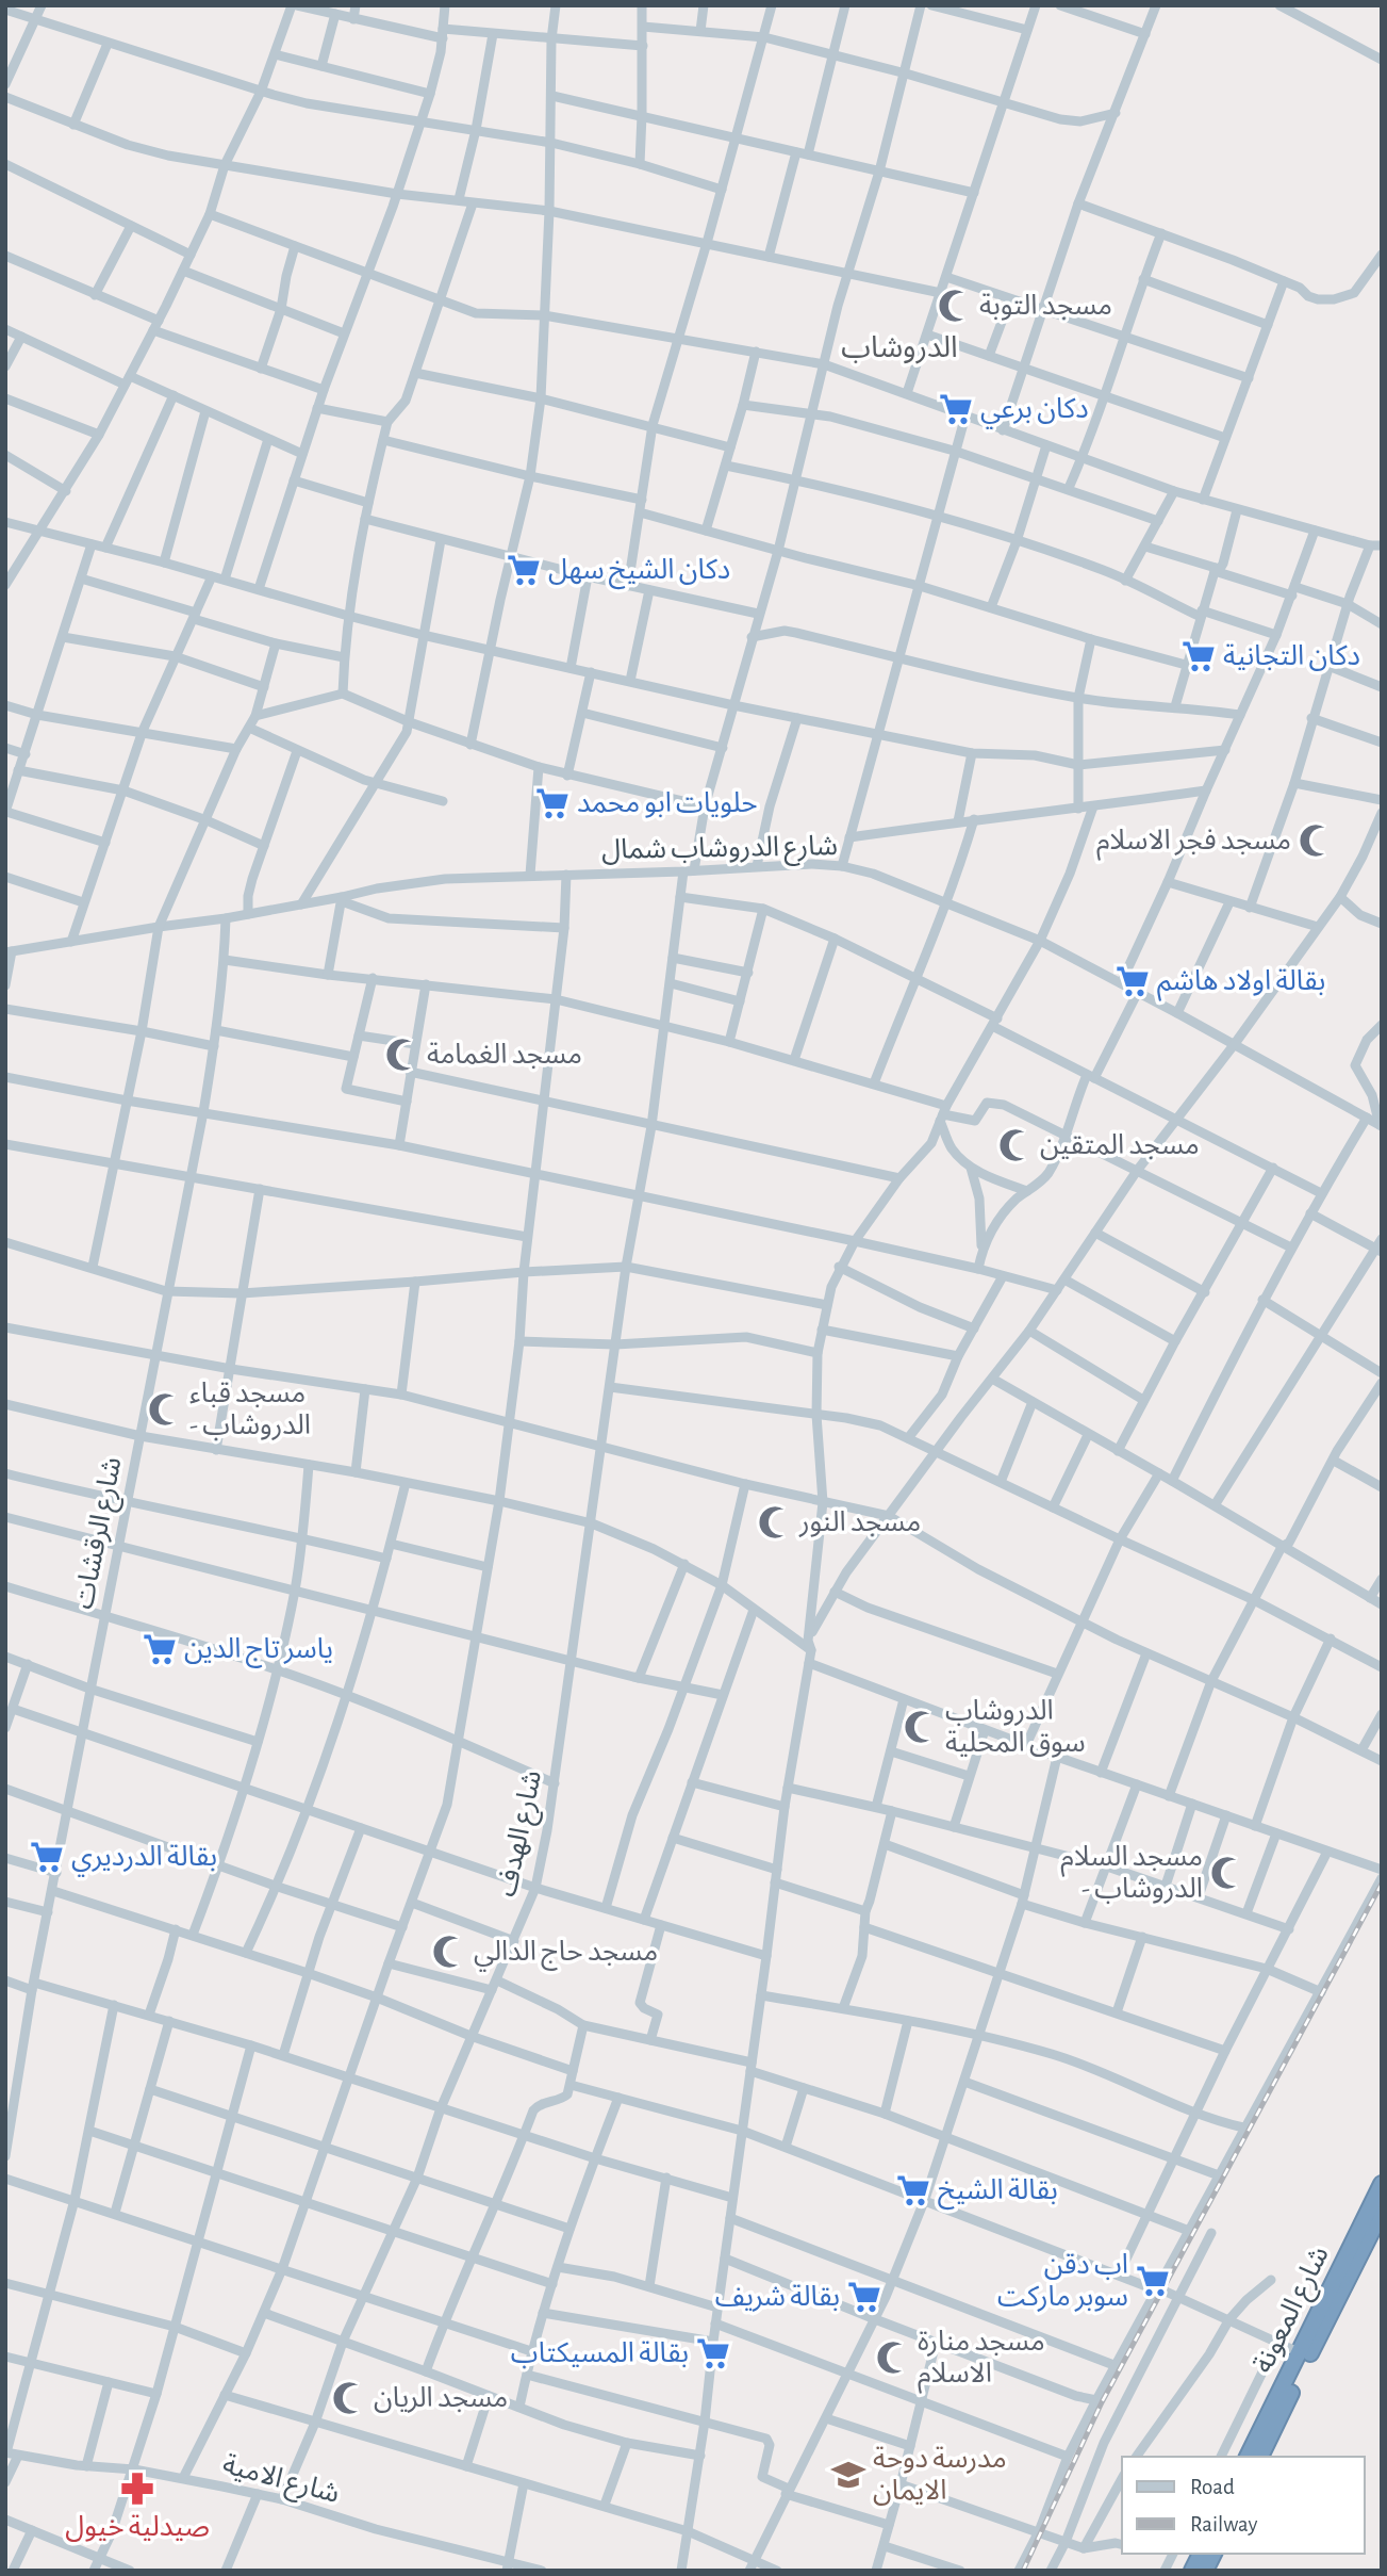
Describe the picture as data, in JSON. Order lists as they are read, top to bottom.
{
  "streets": {
    "highway": ["شارع المعونة"],
    "street": [
      "شارع الدروشاب شمال",
      "شارع الرقشات",
      "شارع الهدف",
      "شارع الامية"
    ]
  },
  "crossings": [
    ["شارع الدروشاب شمال", "شارع الرقشات"],
    ["شارع الدروشاب شمال", "شارع الهدف"],
    ["شارع الهدف", "شارع الامية"]
  ],
  "districts": ["الدروشاب"],
  "places": {
    "mosque": [
      "مسجد التوبة",
      "مسجد فجر الاسلام",
      "مسجد الغمامة",
      "مسجد المتقين",
      "مسجد قباء - الدروشاب",
      "مسجد النور",
      "الدروشاب سوق المحلية",
      "مسجد السلام - الدروشاب",
      "مسجد حاج الدالي",
      "مسجد منارة الاسلام",
      "مسجد الريان"
    ],
    "supermarket": [
      "دكان برعي",
      "دكان الشيخ سهل",
      "دكان التجانية",
      "حلويات ابو محمد",
      "بقالة اولاد هاشم",
      "ياسر تاج الدين",
      "بقالة الدرديري",
      "بقالة الشيخ",
      "اب دقن سوبر ماركت",
      "بقالة شريف",
      "بقالة المسيكتاب"
    ],
    "school or university": ["مدرسة دوحة الايمان"],
    "pharmacy": ["صيدلية خيول"]
  },
  "legend": ["Road", "Railway"]
}
